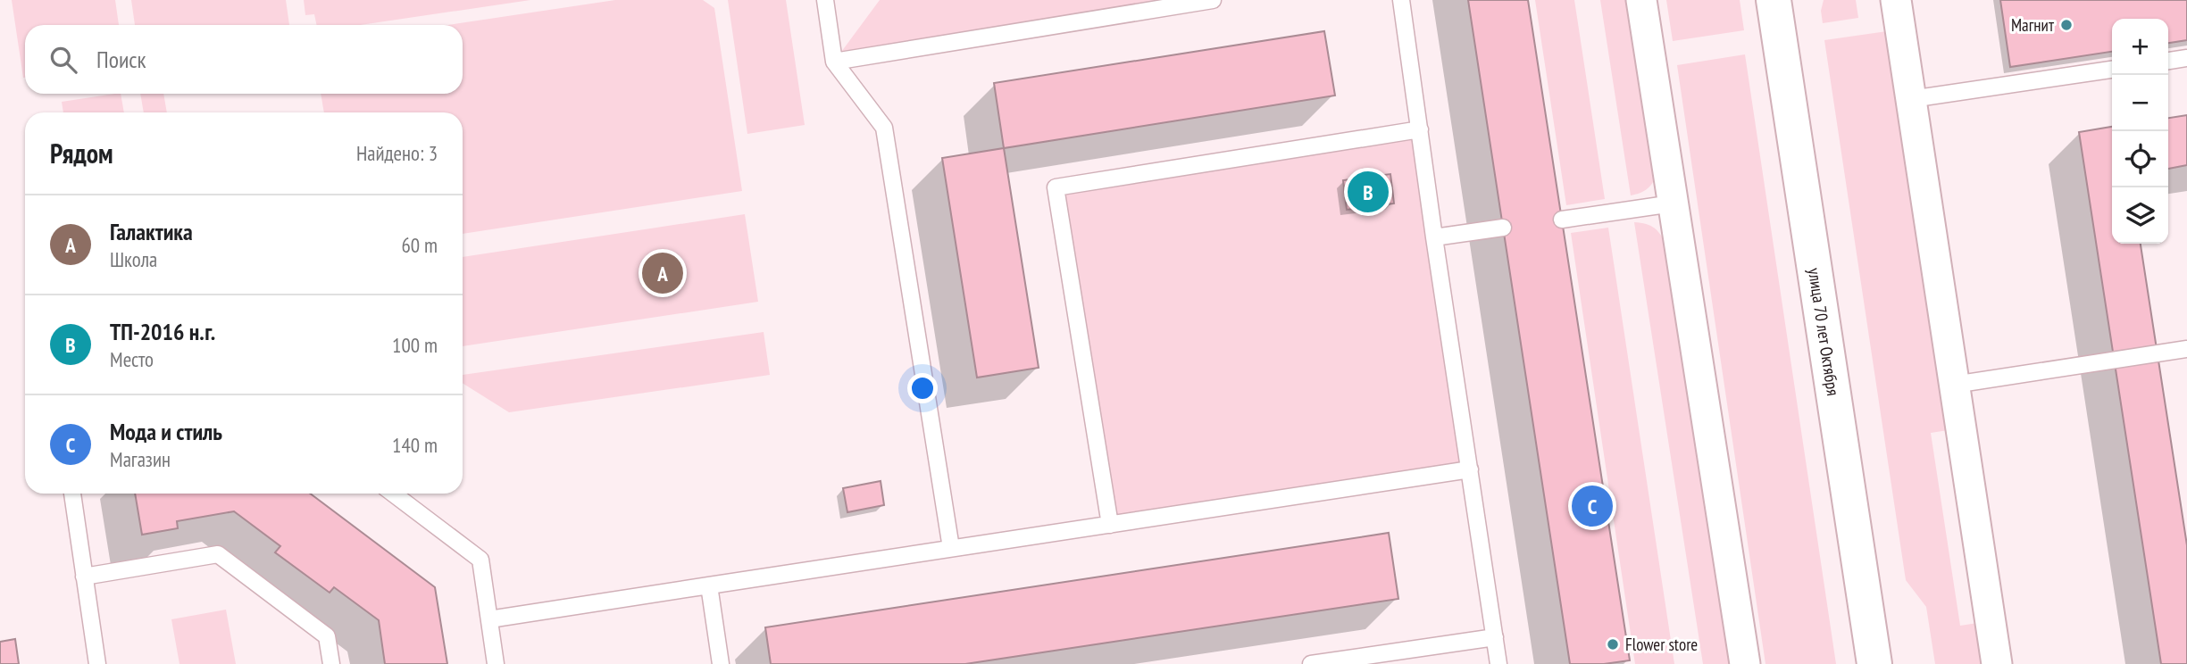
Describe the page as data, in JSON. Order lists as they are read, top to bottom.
{
  "streets": {
    "main road": ["улица 70 лет Октября"]
  },
  "places": ["Магнит", "Flower store"],
  "page": {
    "map_buttons": ["+", "−"],
    "search": "Поиск",
    "heading": ["Рядом", "Найдено: 3"],
    "pins": ["B", "A", "C"],
    "list": [
      {
        "mark": "A",
        "name": "Галактика",
        "note": "Школа",
        "value": "60 m"
      },
      {
        "mark": "B",
        "name": "ТП-2016 н.г.",
        "note": "Место",
        "value": "100 m"
      },
      {
        "mark": "C",
        "name": "Мода и стиль",
        "note": "Магазин",
        "value": "140 m"
      }
    ]
  }
}
